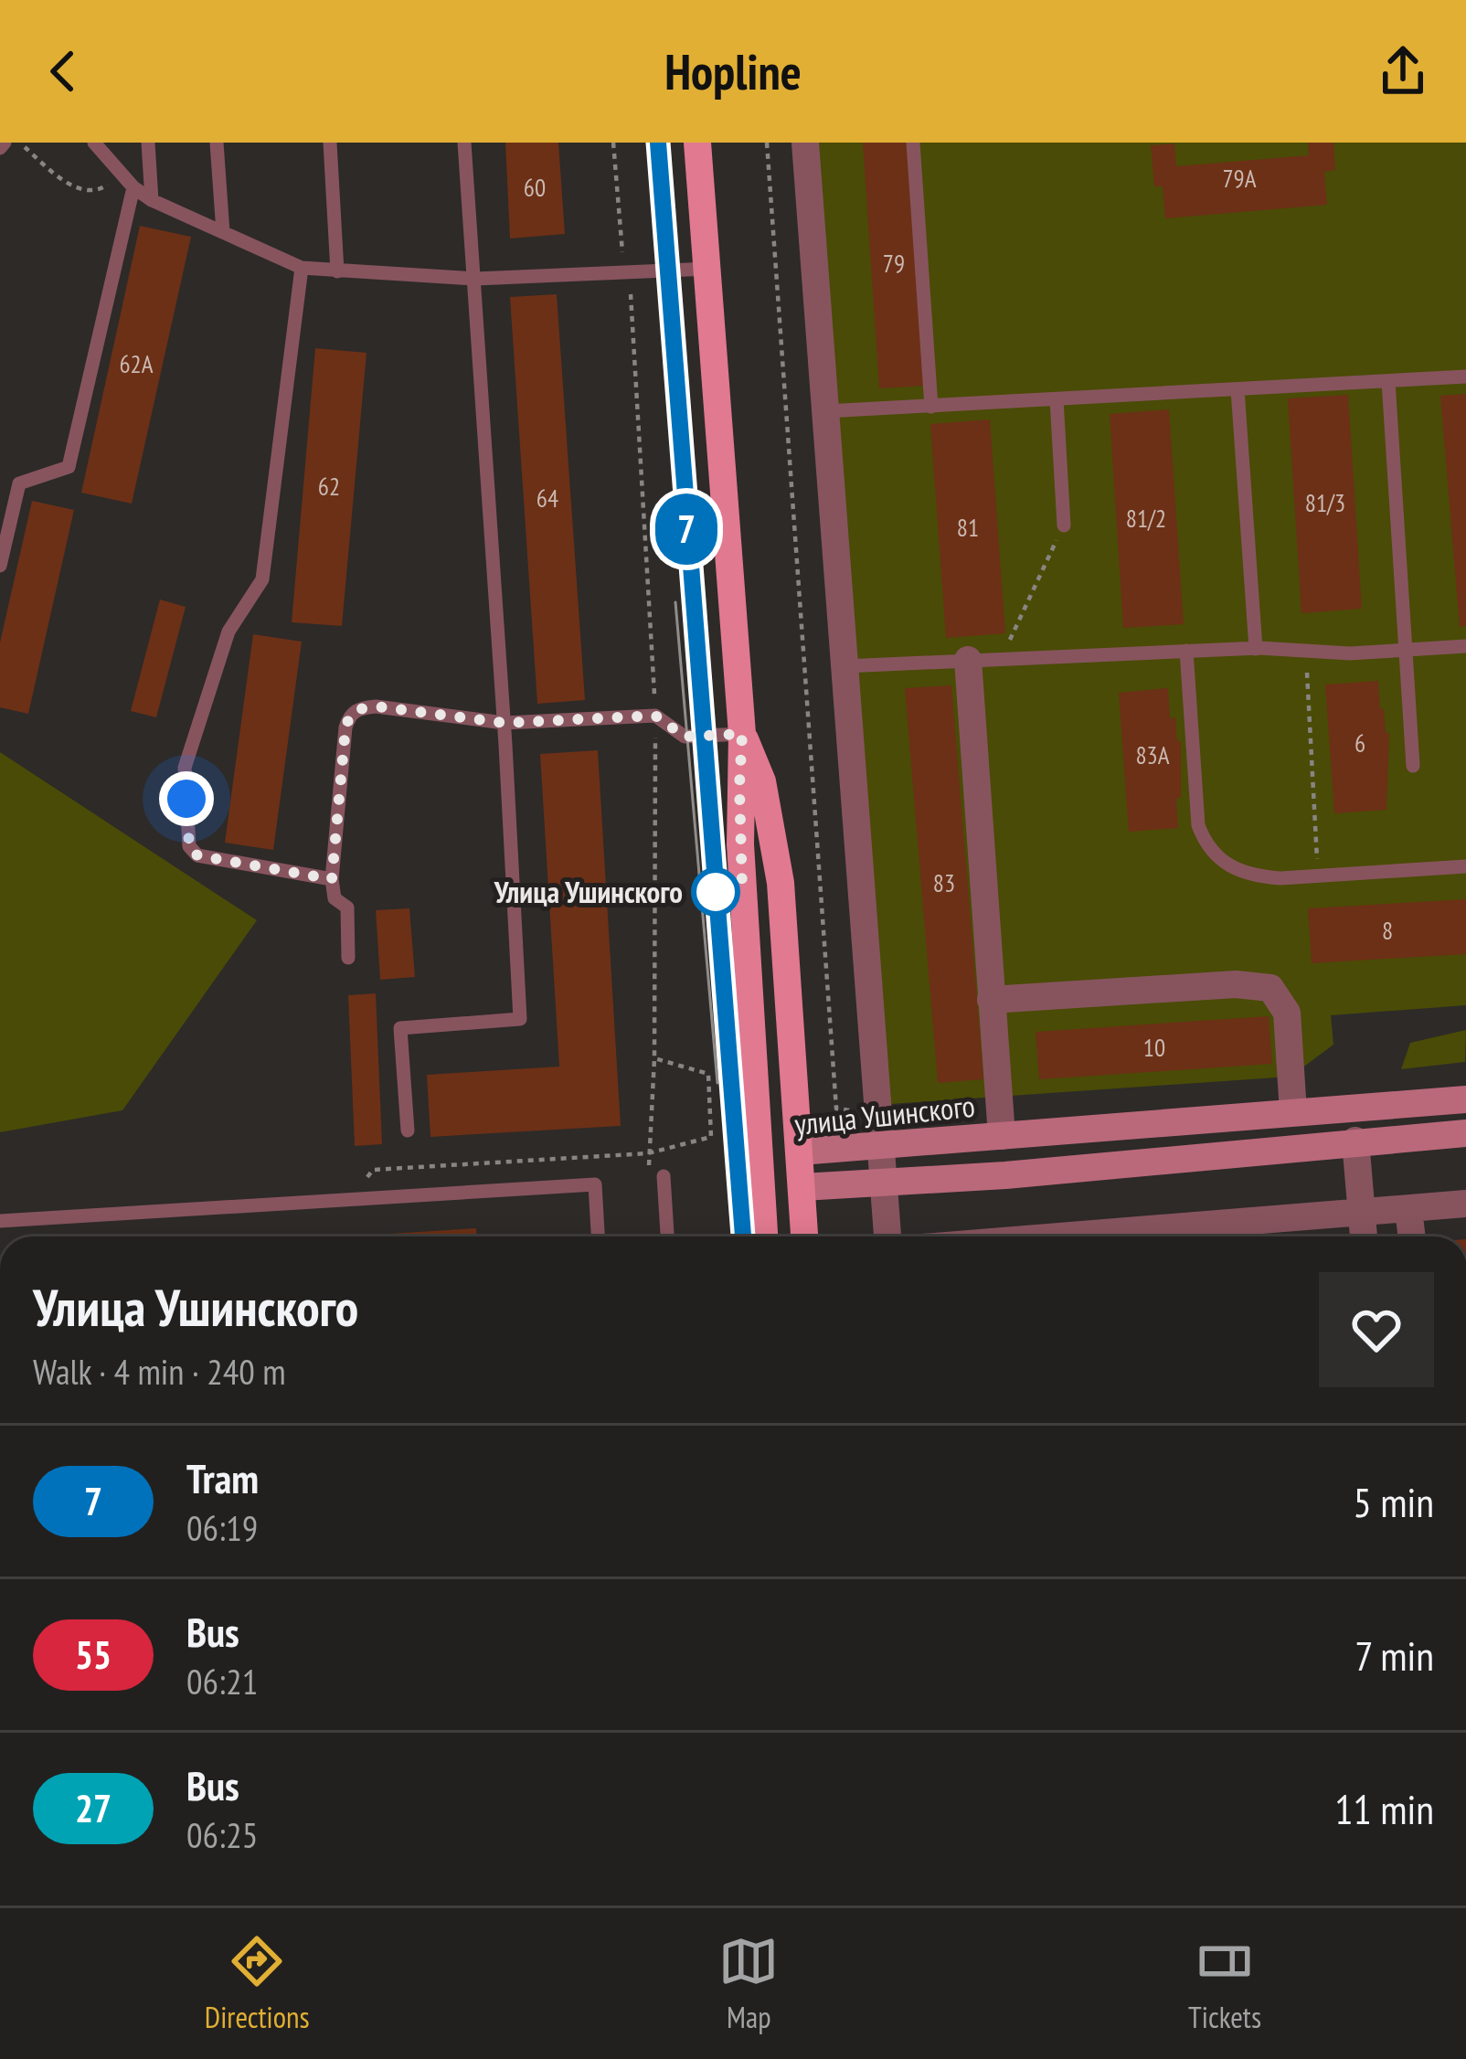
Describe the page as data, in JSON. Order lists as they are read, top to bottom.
{
  "streets": {
    "main road": ["улица Ушинского"]
  },
  "places": ["Улица Ушинского"],
  "lines": ["tram line 7"],
  "house_numbers": [
    "79А",
    "60",
    "79",
    "62А",
    "62",
    "64",
    "81/3",
    "81/2",
    "81",
    "6",
    "83А",
    "83",
    "8",
    "10"
  ],
  "page": {
    "header": "Hopline",
    "on_map": "7",
    "heading": ["Улица Ушинского", "Walk · 4 min · 240 m"],
    "list": [
      {
        "mark": "7",
        "name": "Tram",
        "note": "06:19",
        "value": "5 min"
      },
      {
        "mark": "55",
        "name": "Bus",
        "note": "06:21",
        "value": "7 min"
      },
      {
        "mark": "27",
        "name": "Bus",
        "note": "06:25",
        "value": "11 min"
      }
    ],
    "tabs": ["Directions", "Map", "Tickets"]
  }
}
